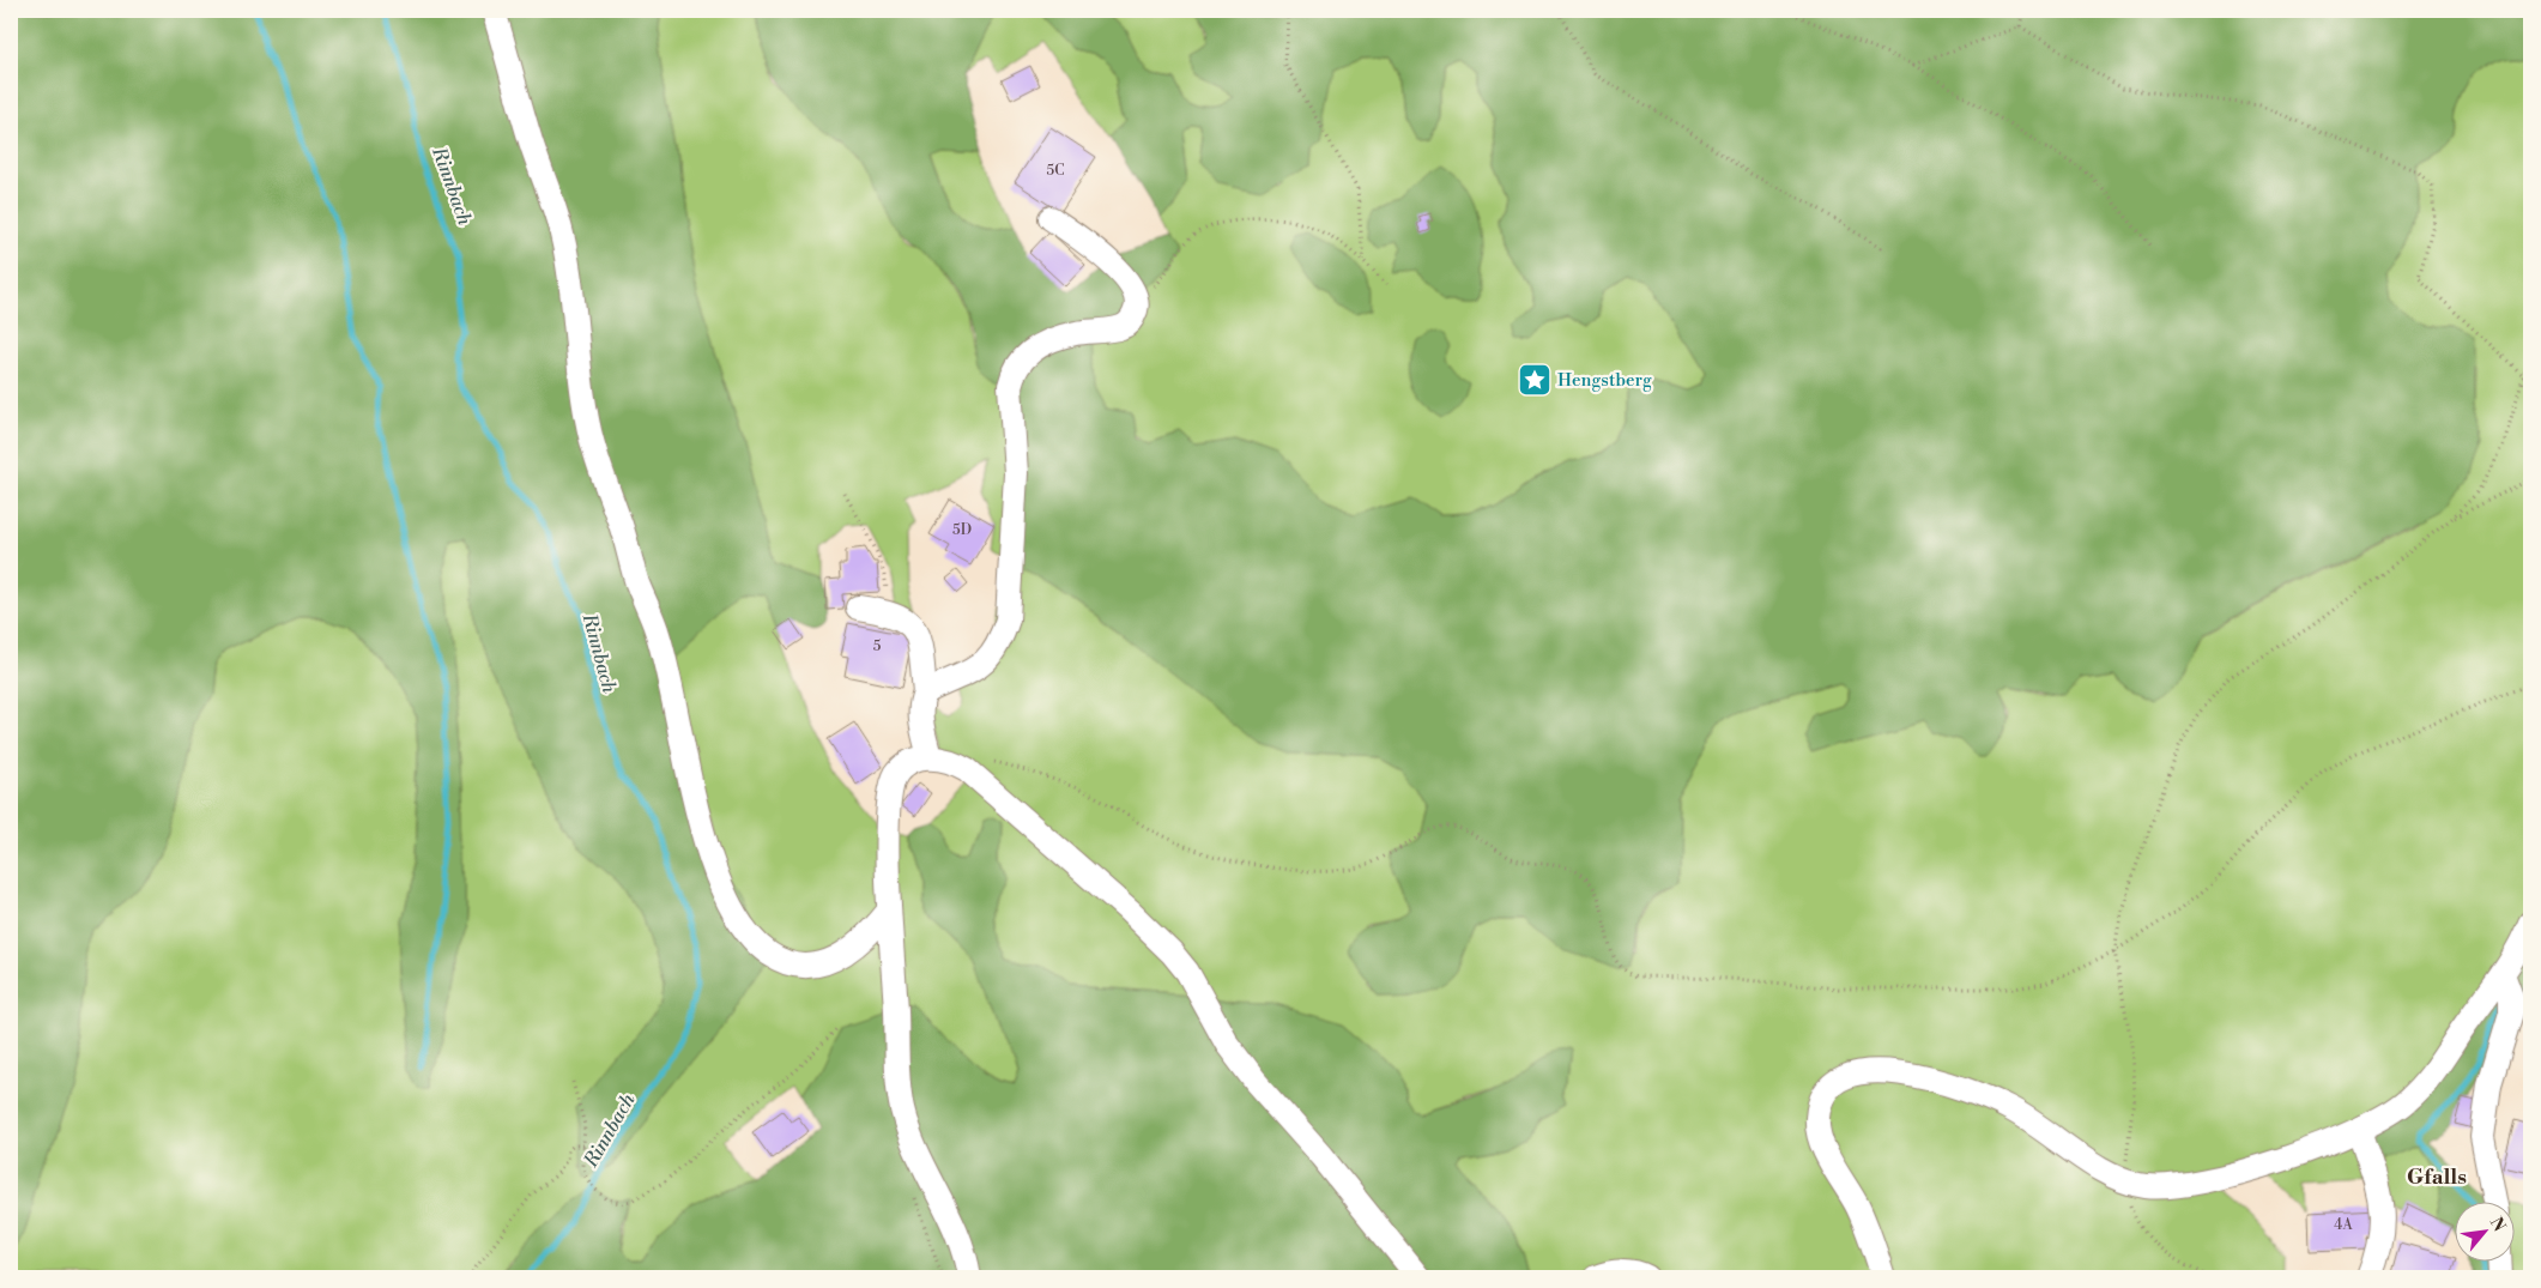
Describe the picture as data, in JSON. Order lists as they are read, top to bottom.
{
  "districts": ["Gfalls"],
  "water": ["Rinnbach"],
  "places": {
    "place": ["Hengstberg"]
  },
  "house_numbers": [
    "5C",
    "5D",
    "5",
    "4A"
  ],
  "north": "top right"
}
